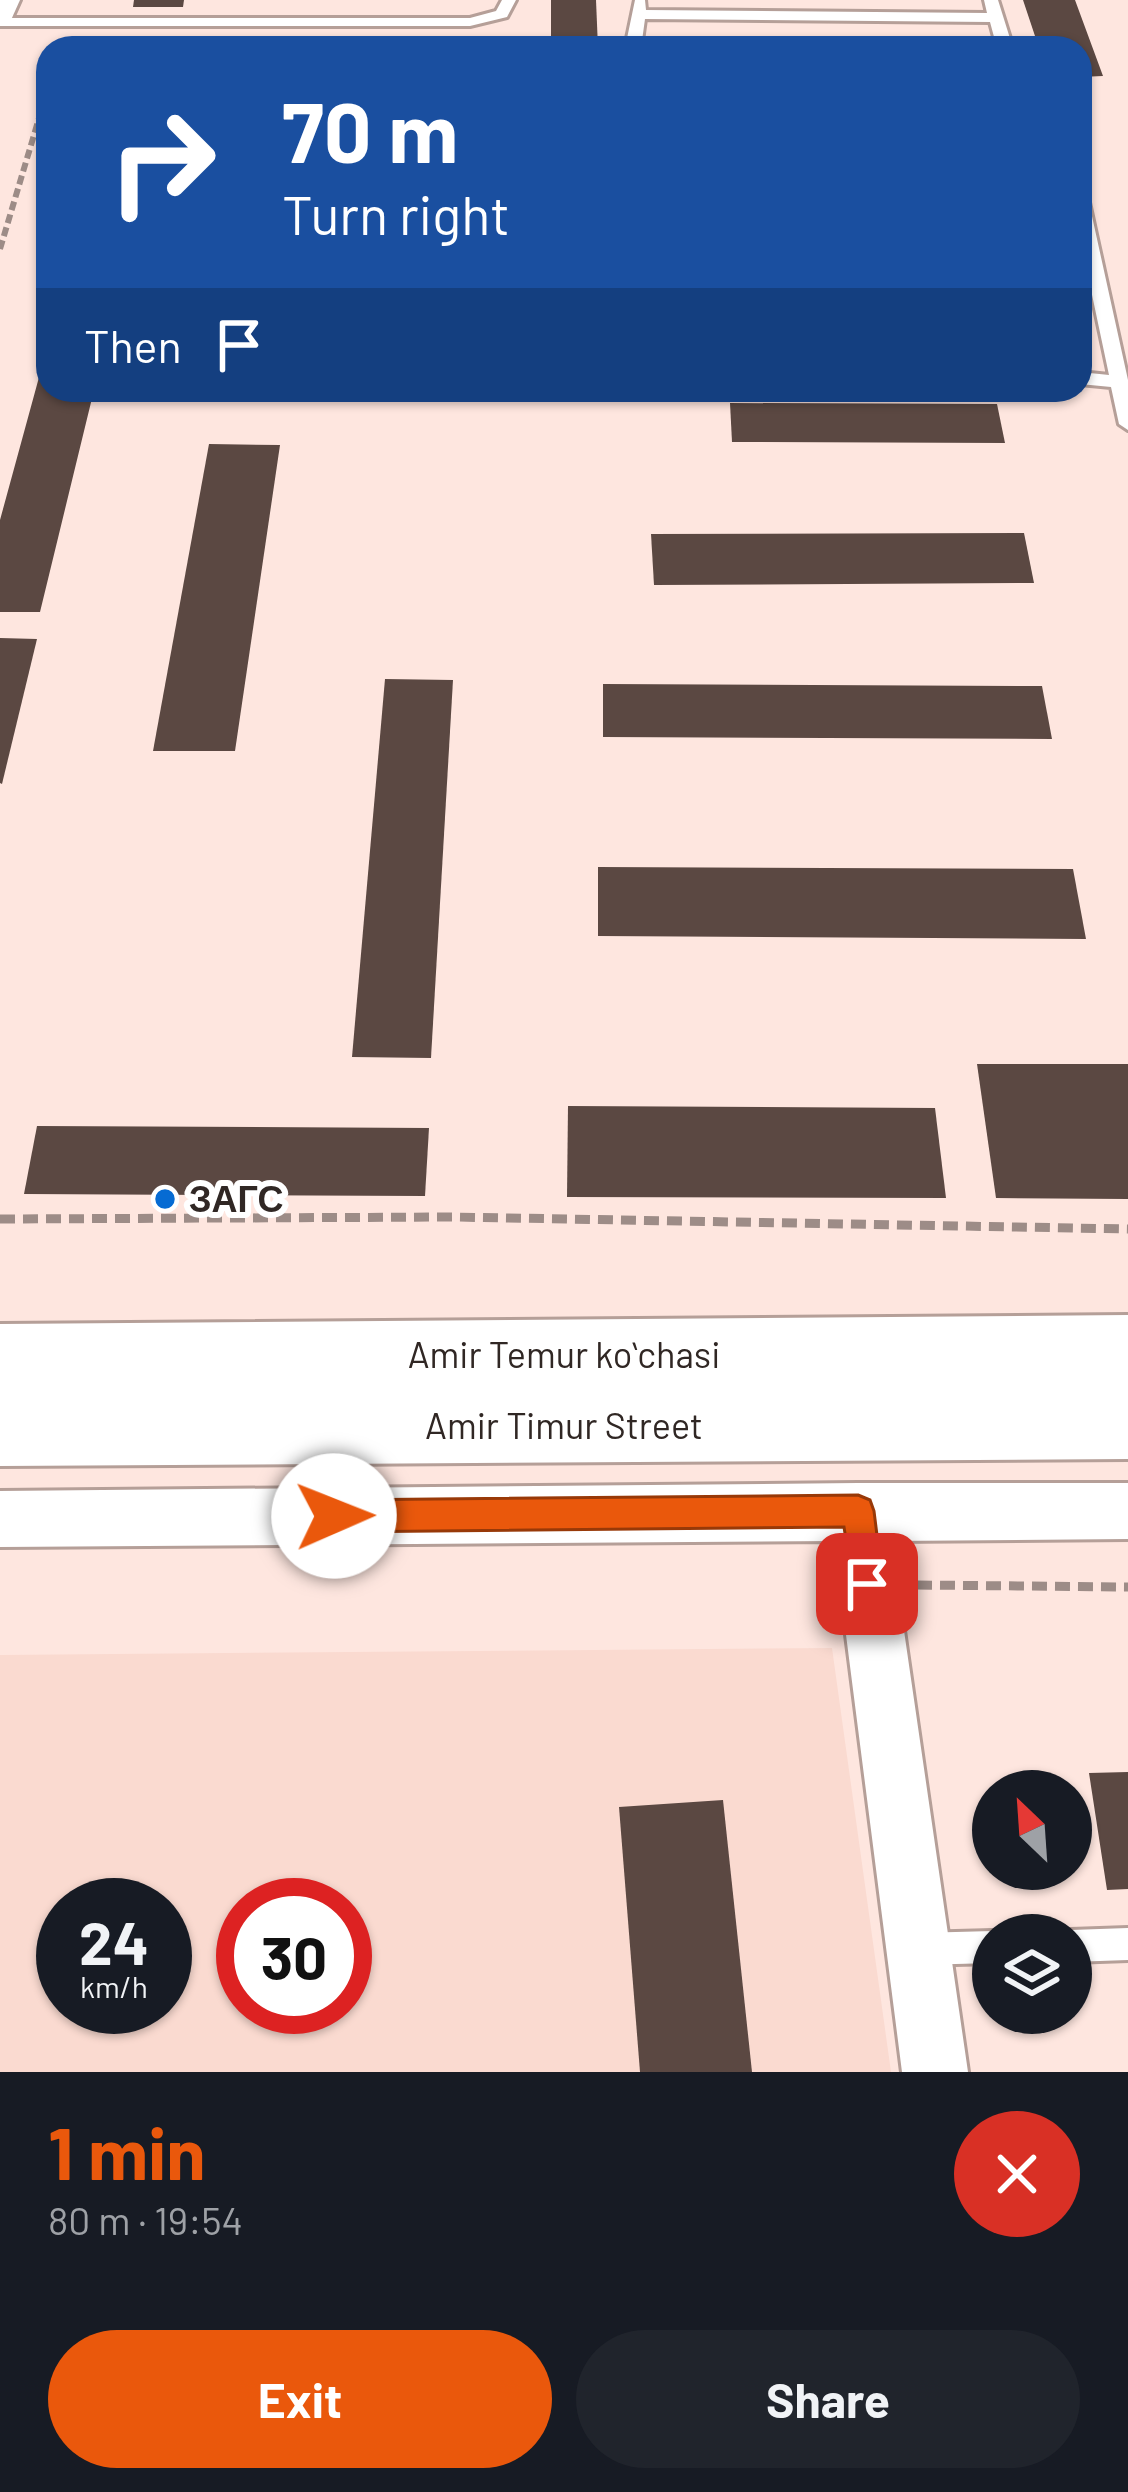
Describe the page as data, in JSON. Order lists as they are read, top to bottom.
{
  "streets": {
    "highway": ["Amir Temur koʻchasi", "Amir Timur Street"]
  },
  "places": ["ЗАГС"],
  "north": "top left",
  "page": {
    "turn": ["70 m", "Turn right"],
    "then": "Then",
    "speed": "24 km/h",
    "limit": "30",
    "heading": ["1 min", "80 m · 19:54"],
    "buttons": ["Exit", "Share"]
  }
}
